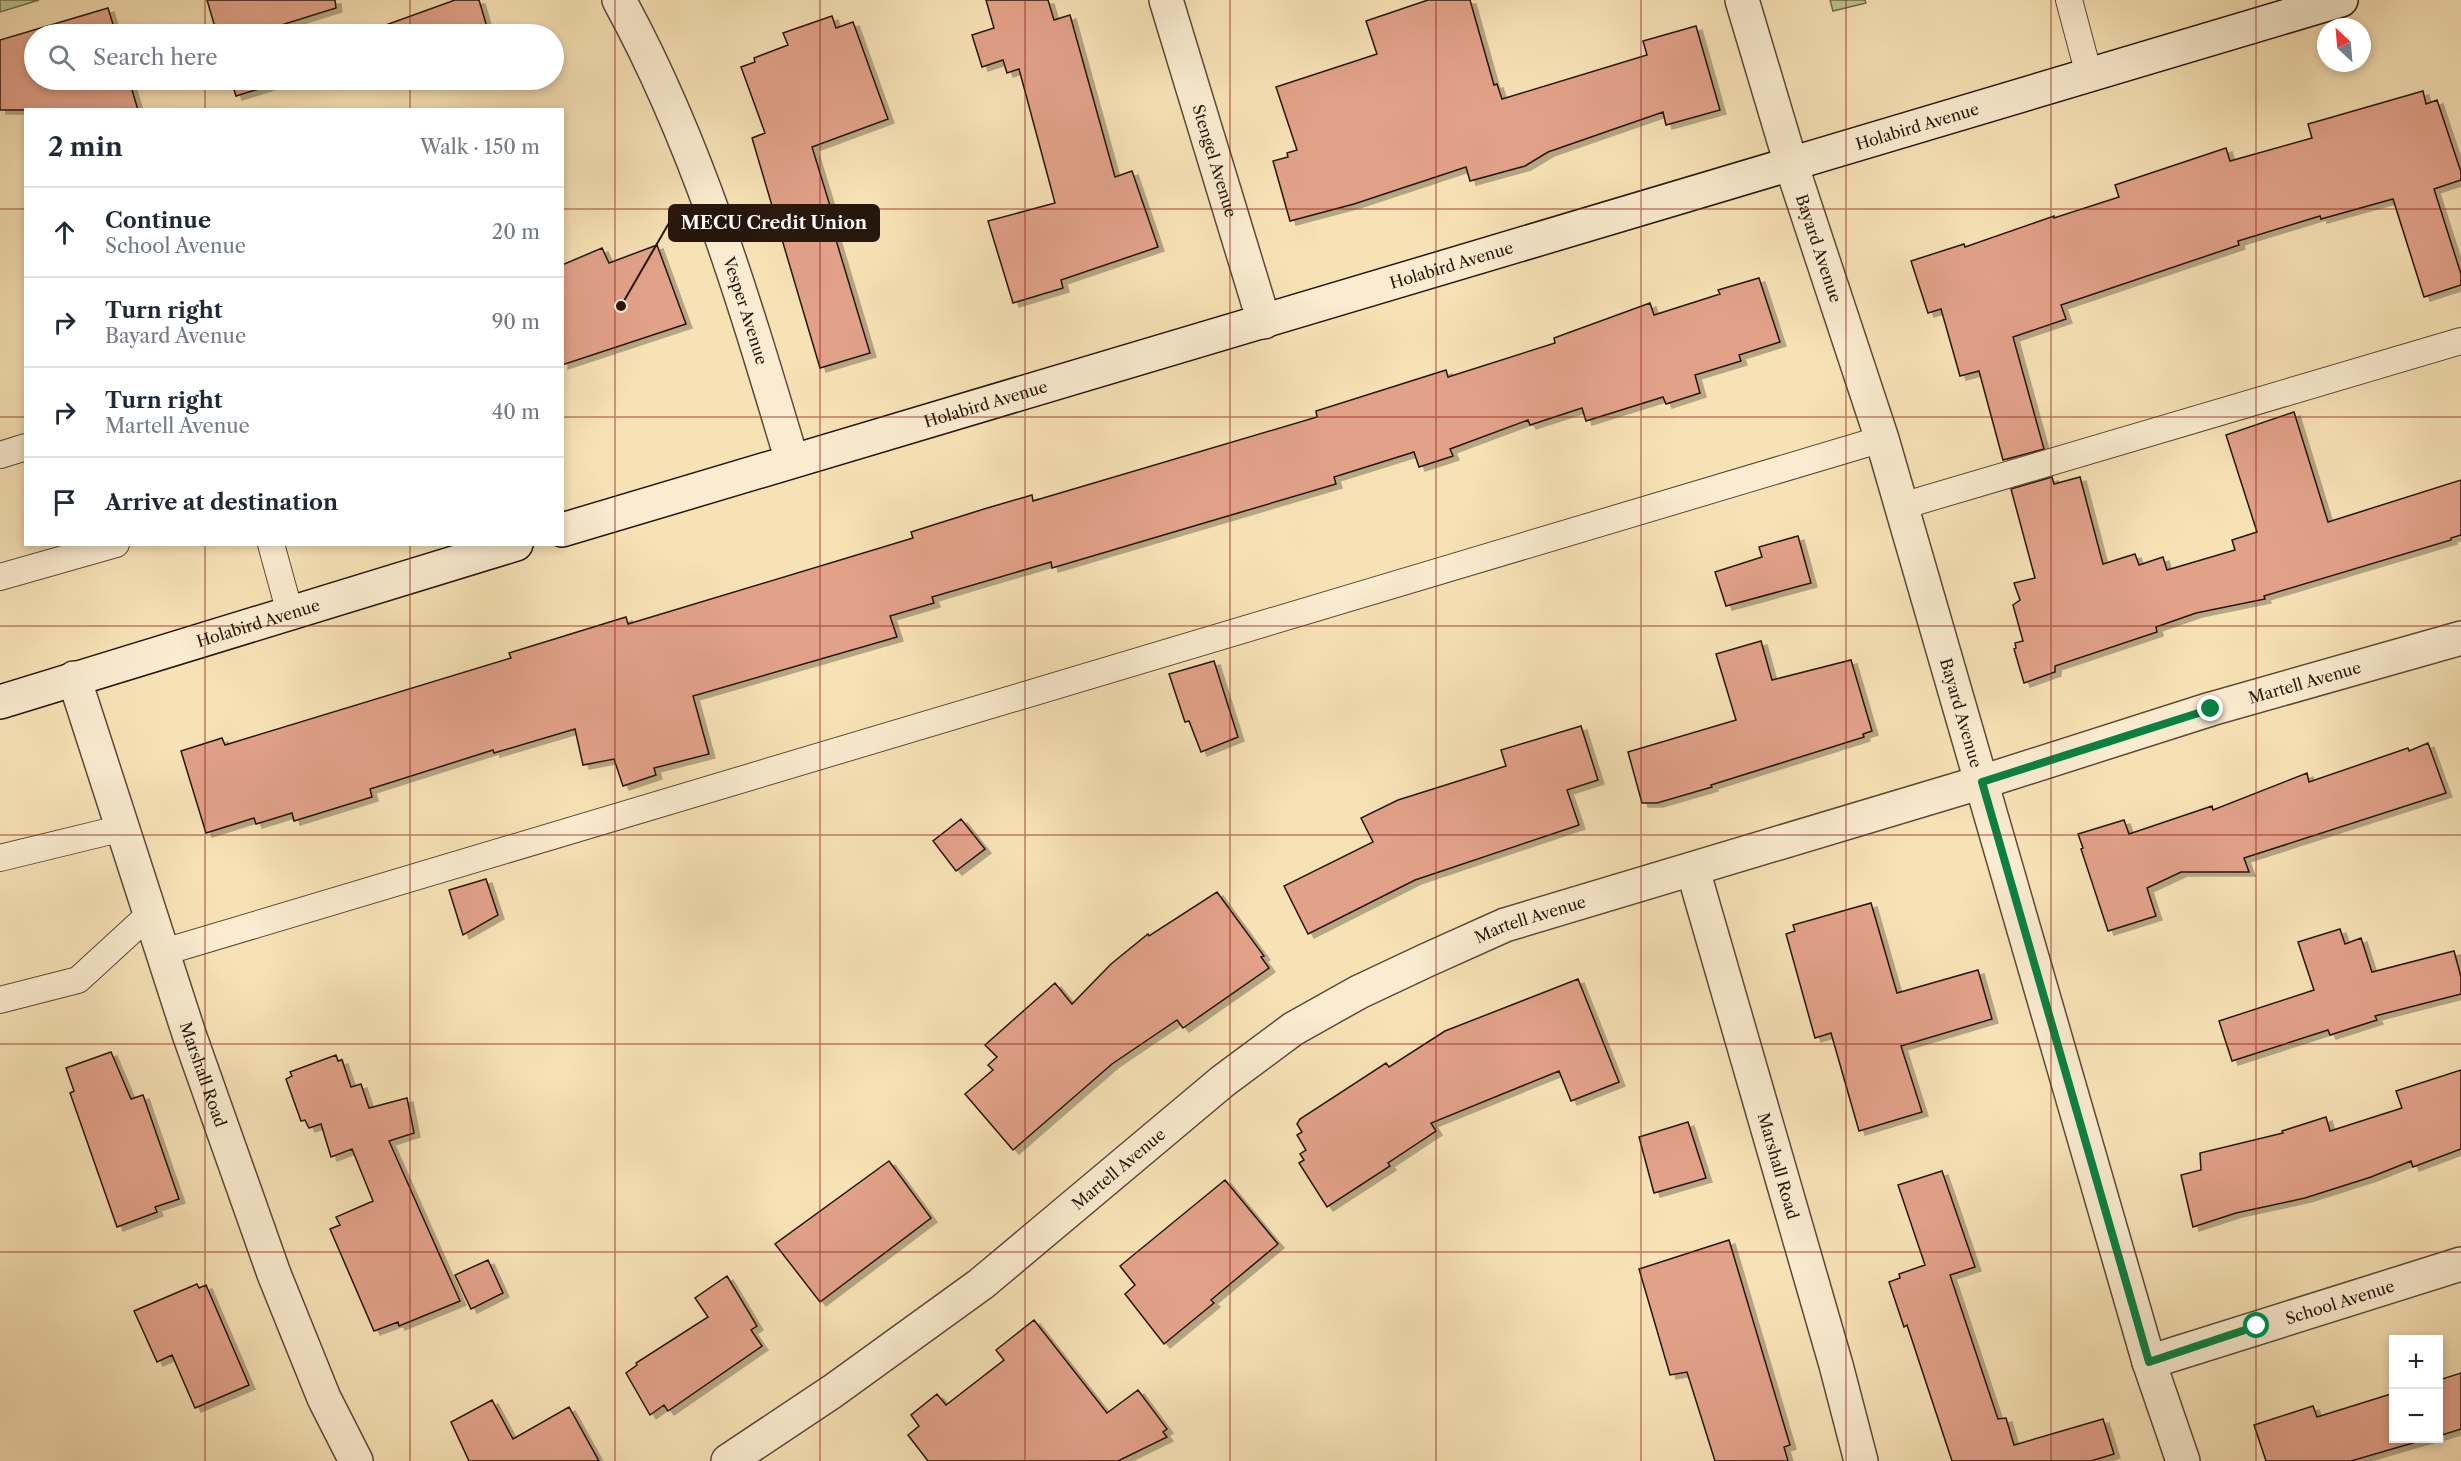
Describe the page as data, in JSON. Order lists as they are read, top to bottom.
{
  "streets": {
    "street": [
      "Holabird Avenue",
      "Stengel Avenue",
      "Bayard Avenue",
      "Vesper Avenue",
      "Martell Avenue",
      "Marshall Road",
      "School Avenue"
    ]
  },
  "crossings": [
    ["Holabird Avenue", "Stengel Avenue"],
    ["Holabird Avenue", "Bayard Avenue"],
    ["Holabird Avenue", "Vesper Avenue"],
    ["Holabird Avenue", "Marshall Road"],
    ["Bayard Avenue", "Martell Avenue"],
    ["Bayard Avenue", "School Avenue"],
    ["Martell Avenue", "Marshall Road"]
  ],
  "places": ["MECU Credit Union"],
  "north": "top left",
  "page": {
    "search": "Search here",
    "heading": ["2 min", "Walk · 150 m"],
    "list": [
      ["Continue", "School Avenue", "20 m"],
      ["Turn right", "Bayard Avenue", "90 m"],
      ["Turn right", "Martell Avenue", "40 m"],
      "Arrive at destination"
    ],
    "map_buttons": ["+", "−"]
  }
}
